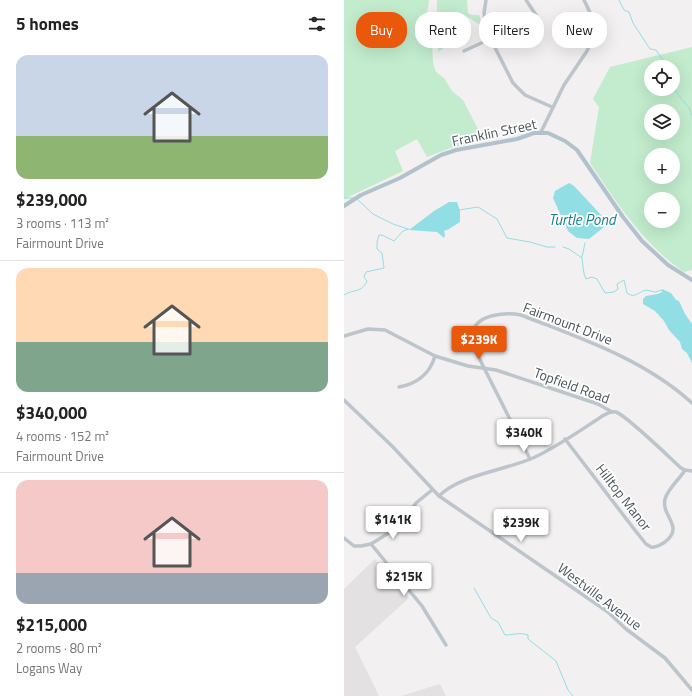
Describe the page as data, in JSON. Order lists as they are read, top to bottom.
{
  "streets": {
    "main road": ["Franklin Street"],
    "street": [
      "Fairmount Drive",
      "Topfield Road",
      "Hilltop Manor",
      "Westville Avenue"
    ]
  },
  "crossings": [
    ["Fairmount Drive", "Topfield Road"],
    ["Topfield Road", "Hilltop Manor"]
  ],
  "water": ["Turtle Pond"],
  "page": {
    "heading": "5 homes",
    "chip": [
      "Buy",
      "Rent",
      "Filters",
      "New"
    ],
    "list": [
      {
        "name": "$239,000",
        "note": "3 rooms · 113 m² · Fairmount Drive"
      },
      {
        "name": "$340,000",
        "note": "4 rooms · 152 m² · Fairmount Drive"
      },
      {
        "name": "$215,000",
        "note": "2 rooms · 80 m² · Logans Way"
      }
    ],
    "map_buttons": ["+", "−"],
    "price": [
      "$239K",
      "$340K",
      "$141K",
      "$239K",
      "$215K"
    ]
  }
}
